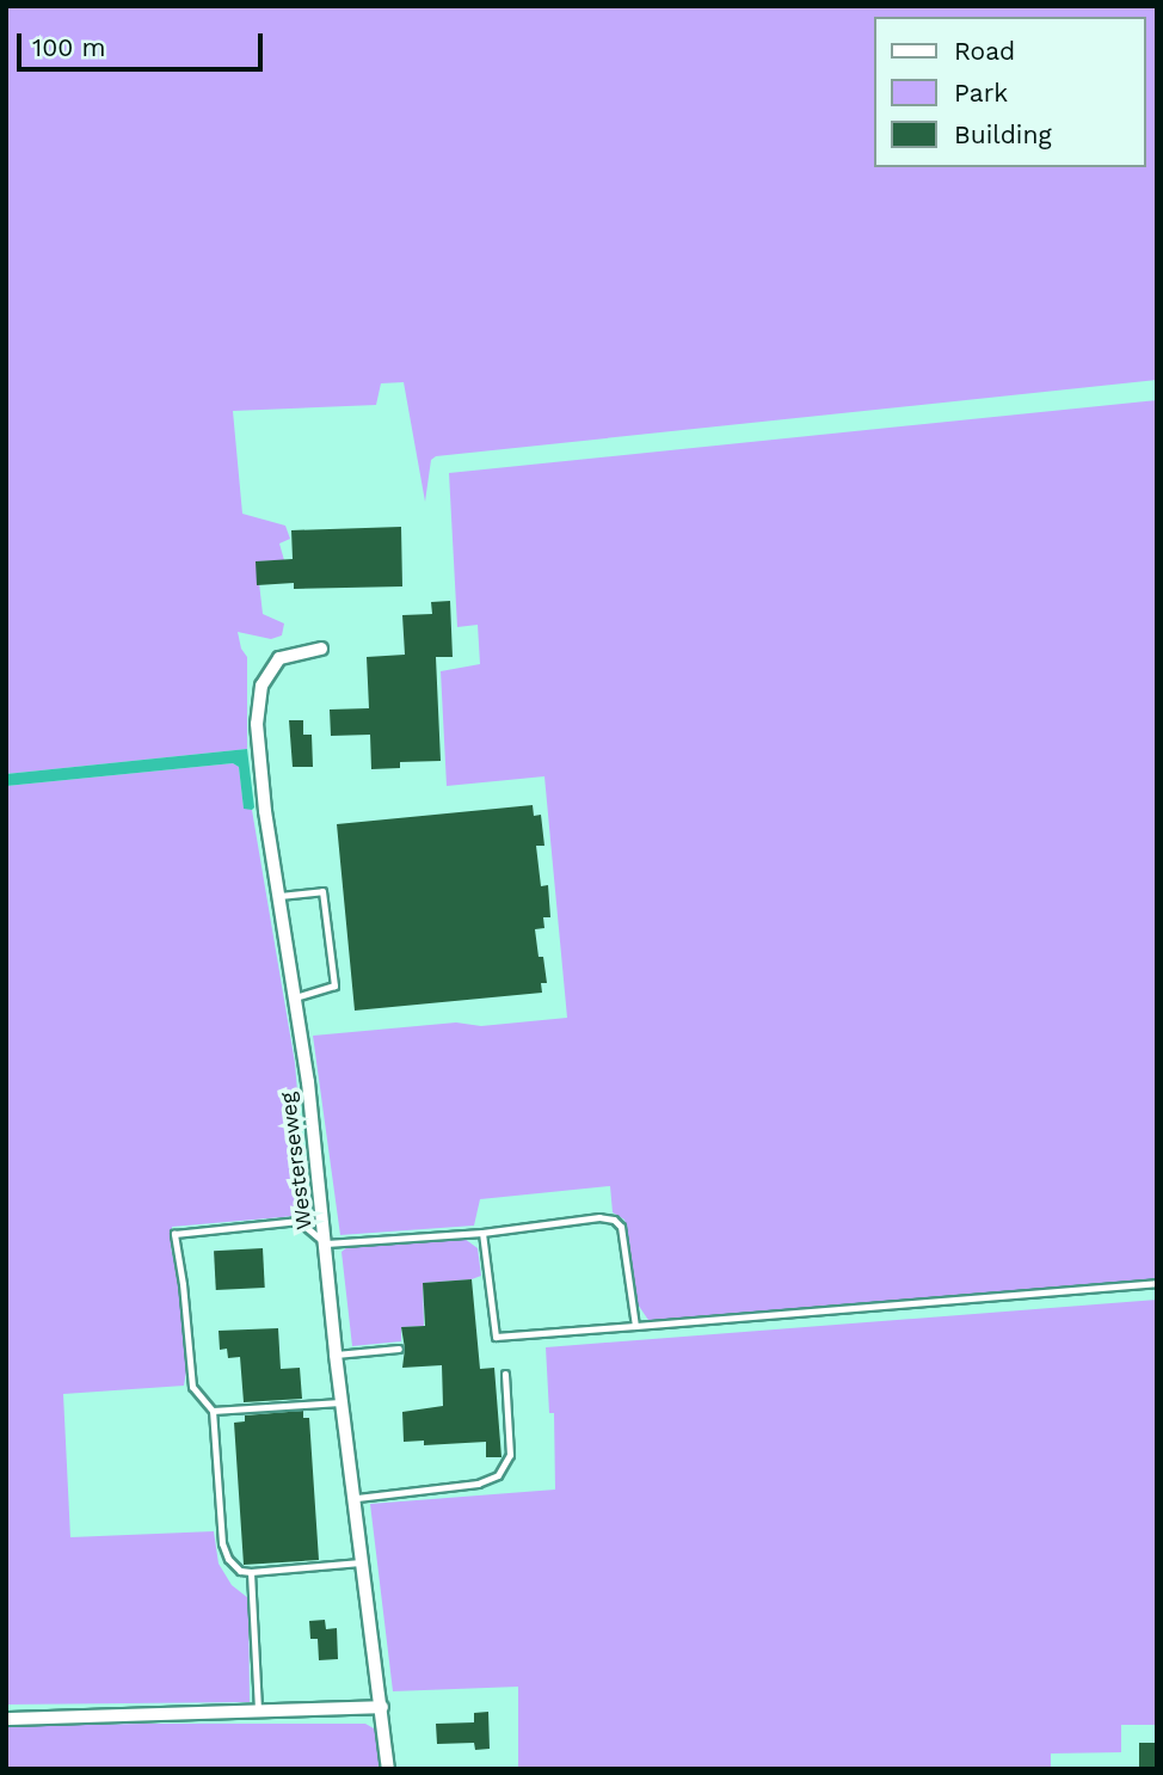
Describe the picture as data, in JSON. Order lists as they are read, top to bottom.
{
  "streets": {
    "street": ["Westerseweg"]
  },
  "legend": ["Road", "Park", "Building"],
  "scale_bar": "100 m"
}
